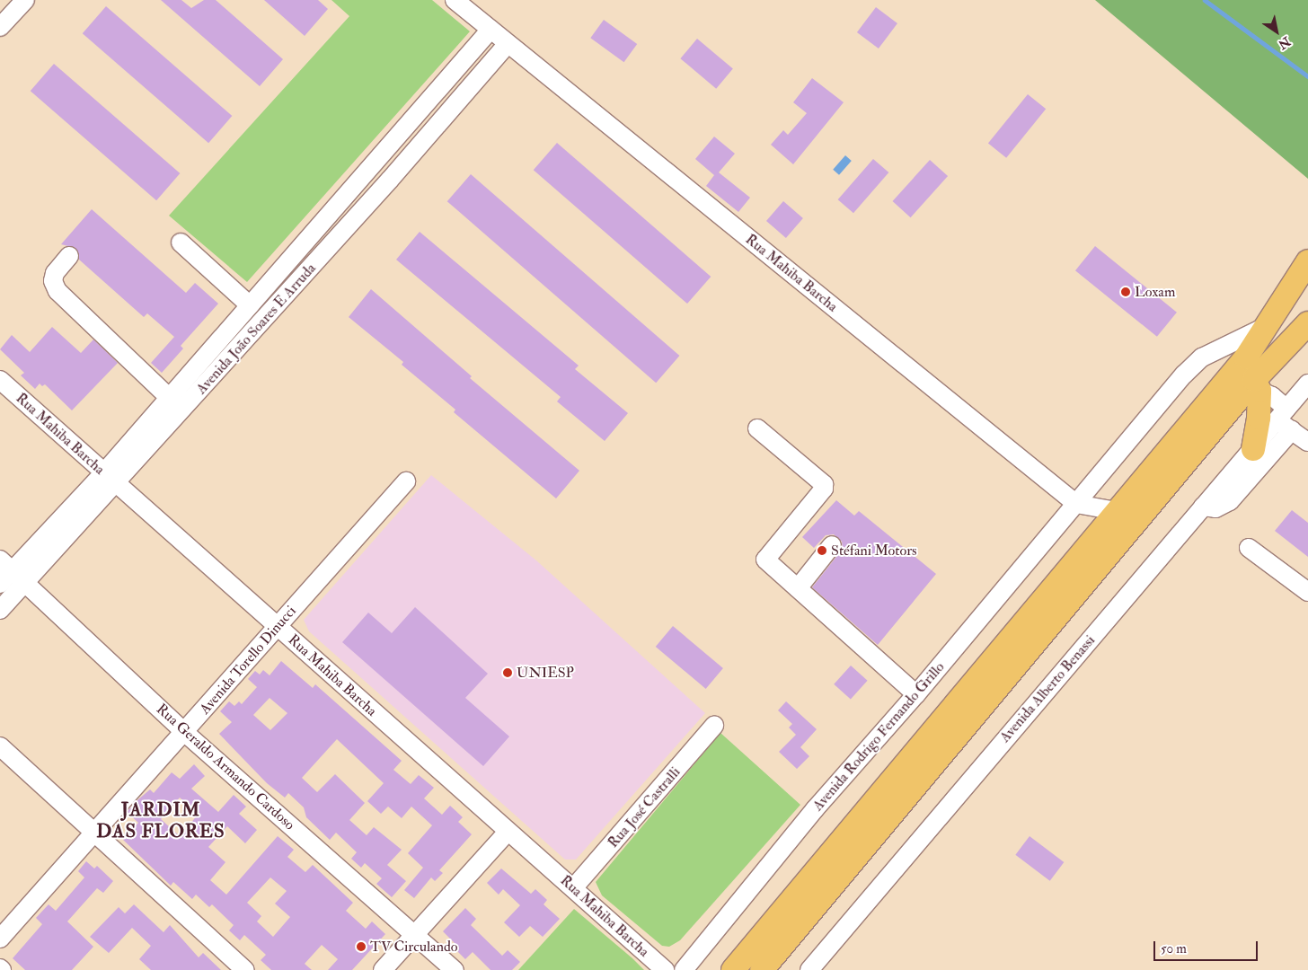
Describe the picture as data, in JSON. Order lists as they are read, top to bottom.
{
  "streets": {
    "street": [
      "Rua Mahiba Barcha",
      "Avenida João Soares E Arruda",
      "Avenida Torello Dinucci",
      "Avenida Alberto Benassi",
      "Avenida Rodrigo Fernando Grillo",
      "Rua Geraldo Armando Cardoso",
      "Rua José Castralli"
    ]
  },
  "crossings": [
    ["Rua Mahiba Barcha", "Avenida João Soares E Arruda"],
    ["Rua Mahiba Barcha", "Avenida Torello Dinucci"],
    ["Rua Mahiba Barcha", "Avenida Rodrigo Fernando Grillo"],
    ["Rua Mahiba Barcha", "Rua José Castralli"],
    ["Avenida João Soares E Arruda", "Rua Geraldo Armando Cardoso"],
    ["Avenida Torello Dinucci", "Rua Geraldo Armando Cardoso"]
  ],
  "districts": ["JARDIM DAS FLORES"],
  "places": [
    "Loxam",
    "Stéfani Motors",
    "UNIESP",
    "TV Circulando"
  ],
  "scale_bar": "50 m",
  "north": "bottom right"
}
